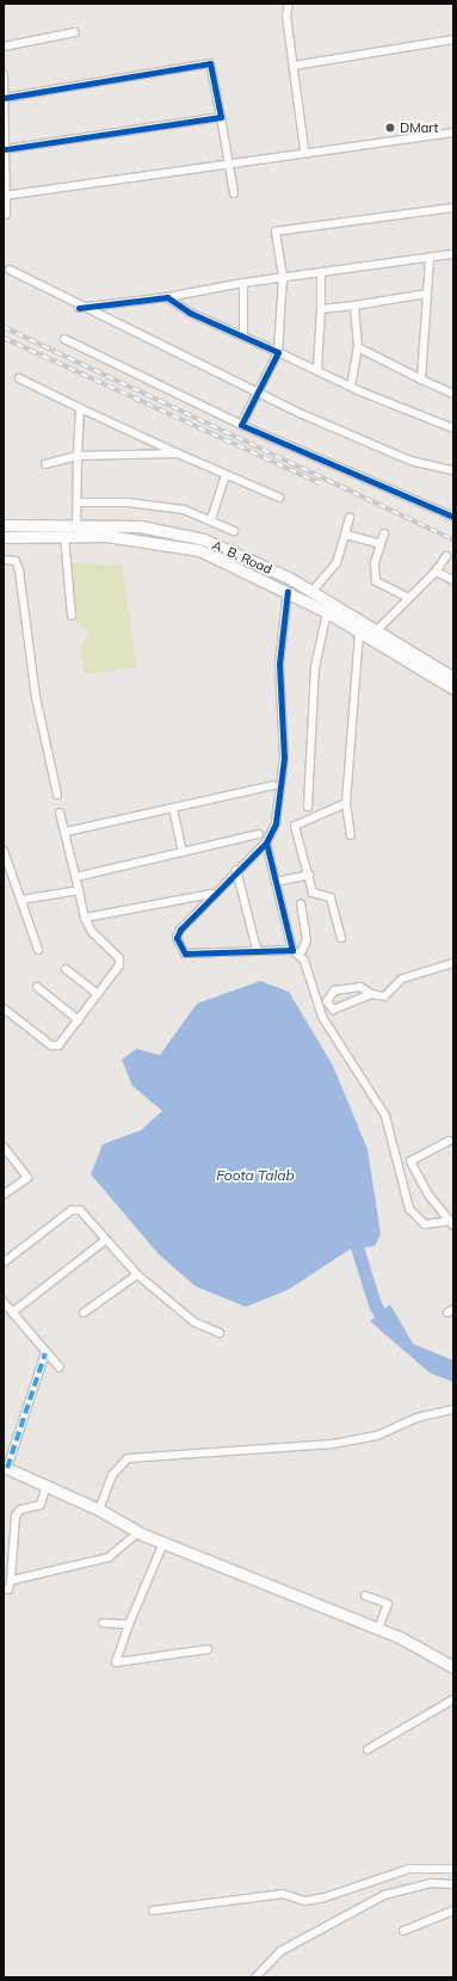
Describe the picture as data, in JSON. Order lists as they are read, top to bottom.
{
  "streets": {
    "main road": ["A. B. Road"]
  },
  "water": ["Foota Talab"],
  "places": ["DMart"]
}
